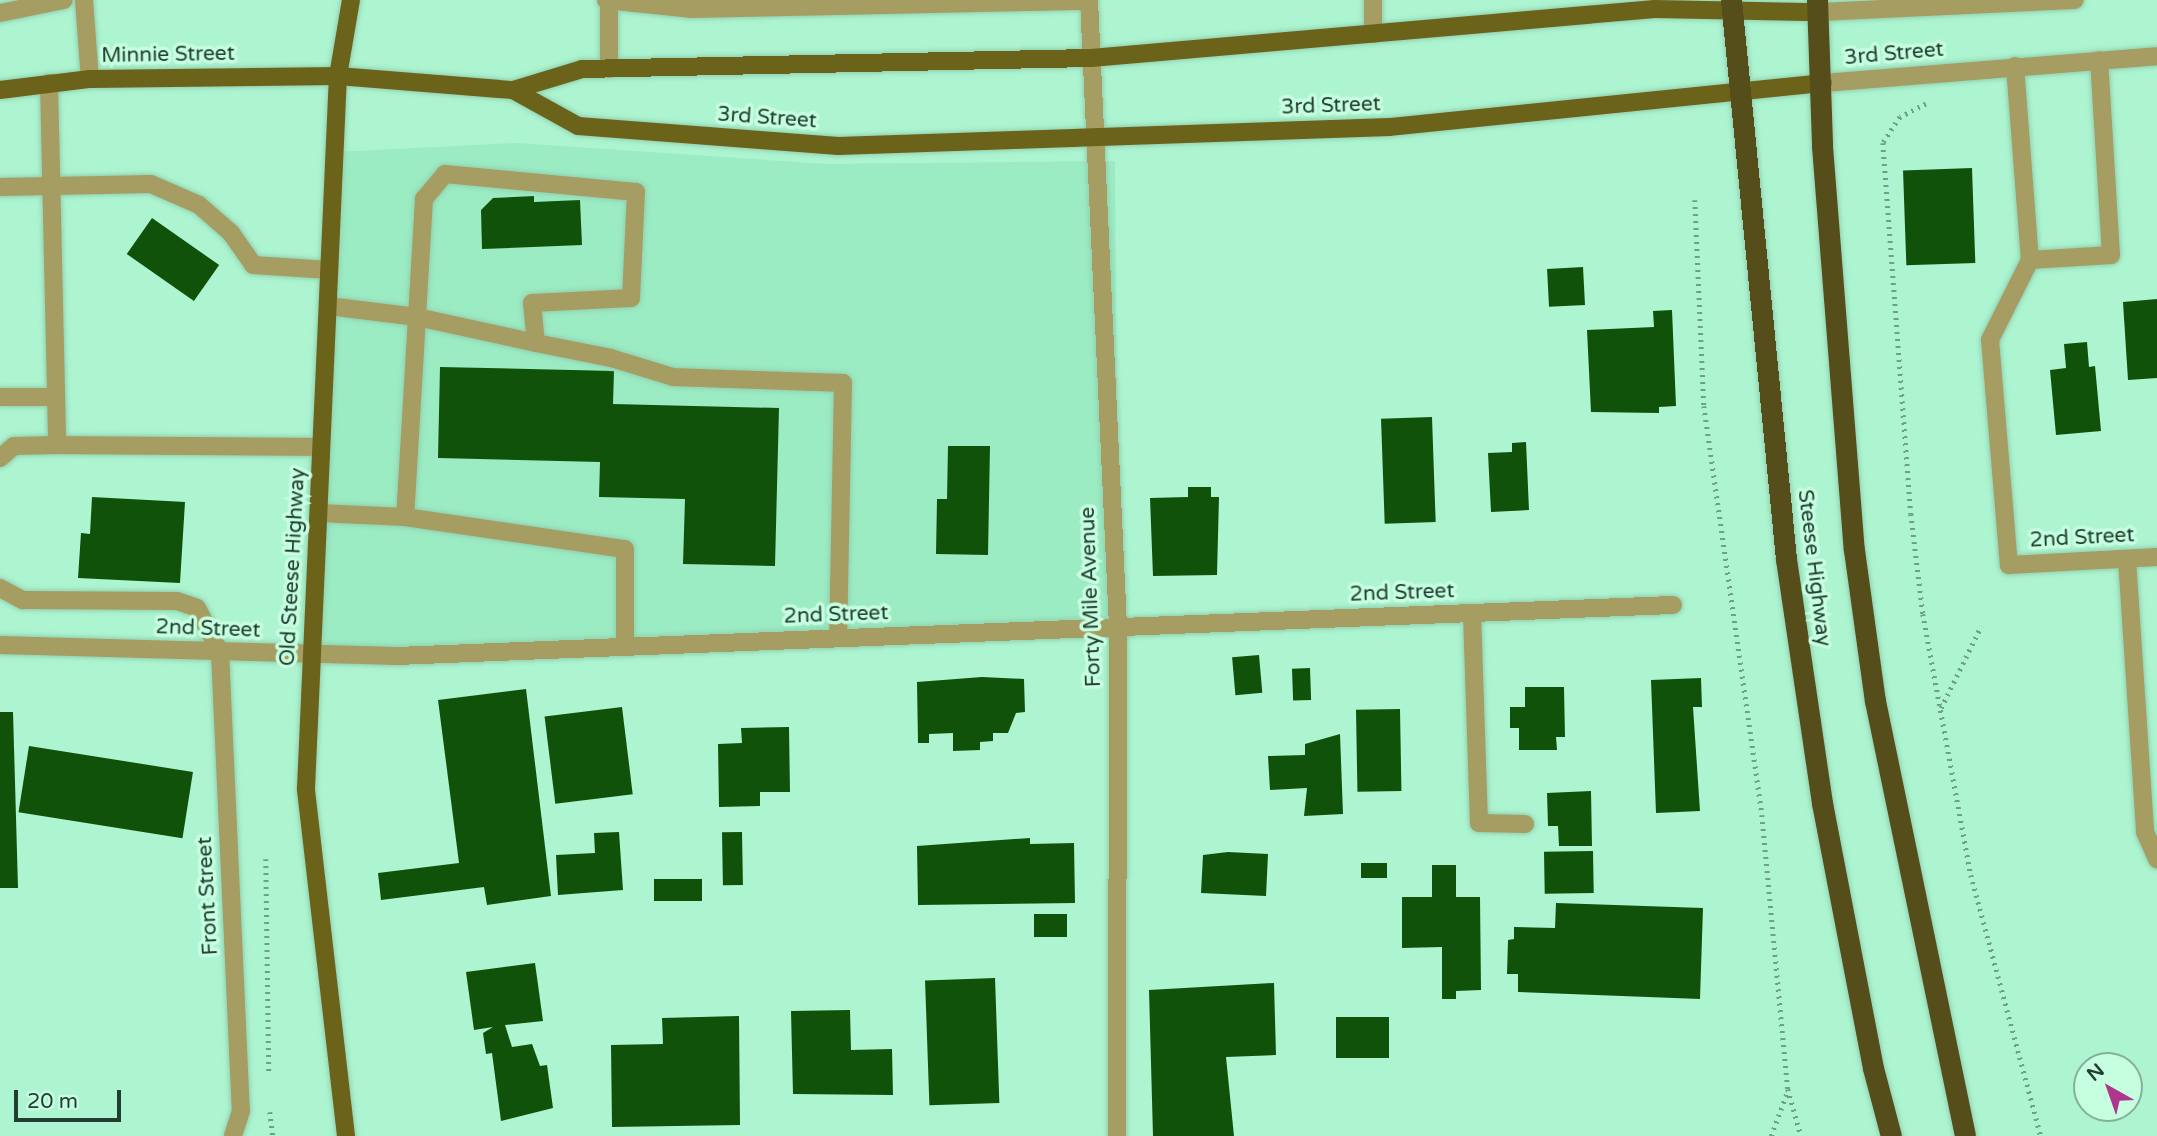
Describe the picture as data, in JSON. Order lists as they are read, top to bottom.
{
  "streets": {
    "highway": ["Steese Highway"],
    "main road": ["3rd Street", "Minnie Street", "Old Steese Highway"],
    "street": ["2nd Street", "Forty Mile Avenue", "Front Street"]
  },
  "crossings": [
    ["3rd Street", "Minnie Street"],
    ["3rd Street", "Old Steese Highway"],
    ["3rd Street", "Steese Highway"],
    ["3rd Street", "Forty Mile Avenue"],
    ["Minnie Street", "Old Steese Highway"],
    ["2nd Street", "Old Steese Highway"],
    ["2nd Street", "Forty Mile Avenue"],
    ["2nd Street", "Front Street"]
  ],
  "scale_bar": "20 m",
  "north": "top left"
}
